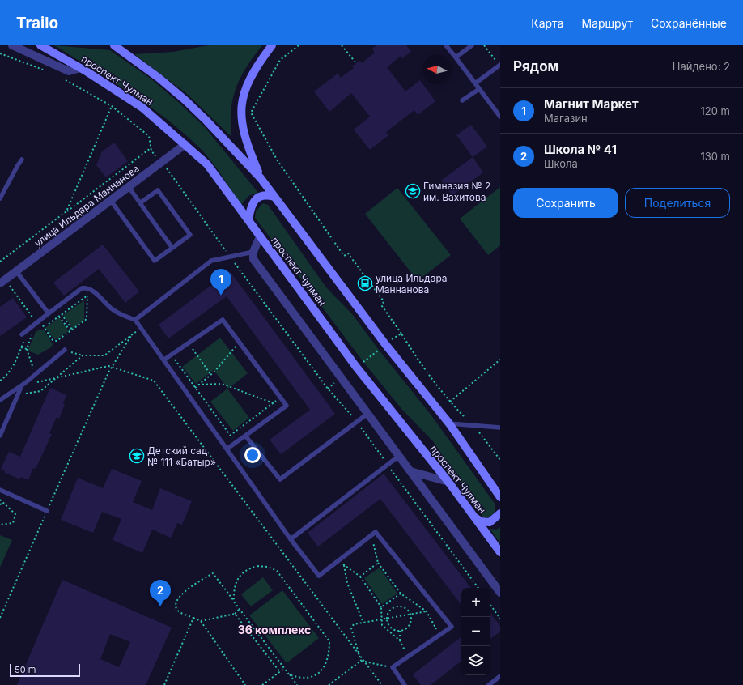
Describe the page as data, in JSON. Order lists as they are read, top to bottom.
{
  "streets": {
    "main road": ["проспект Чулман"],
    "street": ["улица Ильдара Маннанова"]
  },
  "crossings": [
    ["проспект Чулман", "улица Ильдара Маннанова"]
  ],
  "districts": ["36 комплекс"],
  "places": {
    "school or university": ["Гимназия № 2 им. Вахитова", "Детский сад № 111 «Батыр»"],
    "bus stop": ["улица Ильдара Маннанова"]
  },
  "scale_bar": "50 m",
  "north": "left",
  "page": {
    "header": "Trailo",
    "nav": ["Карта", "Маршрут", "Сохранённые"],
    "heading": ["Рядом", "Найдено: 2"],
    "list": [
      {
        "mark": "1",
        "name": "Магнит Маркет",
        "note": "Магазин",
        "value": "120 m"
      },
      {
        "mark": "2",
        "name": "Школа № 41",
        "note": "Школа",
        "value": "130 m"
      }
    ],
    "buttons": ["Сохранить", "Поделиться"],
    "pins": ["1", "2"],
    "map_buttons": ["+", "−"],
    "scale": "50 m"
  }
}
